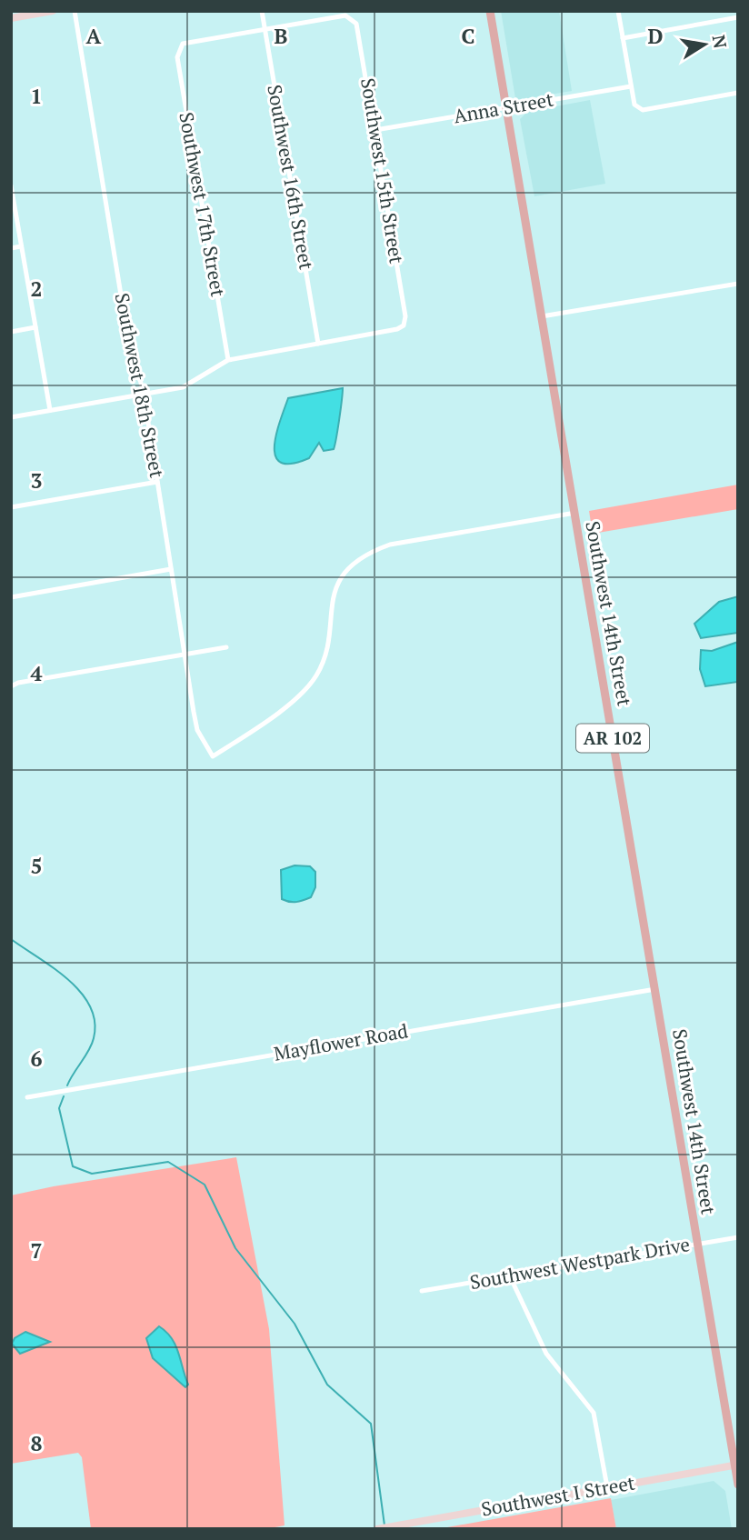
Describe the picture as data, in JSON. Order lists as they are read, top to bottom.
{
  "streets": {
    "main road": ["Southwest 14th Street", "AR 102", "Southwest I Street"],
    "street": [
      "Anna Street",
      "Southwest 15th Street",
      "Southwest 16th Street",
      "Southwest 17th Street",
      "Southwest 18th Street",
      "Mayflower Road",
      "Southwest Westpark Drive"
    ]
  },
  "crossings": [
    ["Anna Street", "Southwest 15th Street"],
    ["Anna Street", "Southwest 14th Street"],
    ["Southwest 15th Street", "Southwest 16th Street"],
    ["Southwest 15th Street", "Southwest 17th Street"],
    ["Southwest 16th Street", "Southwest 17th Street"],
    ["Southwest 18th Street", "Southwest 14th Street"],
    ["Southwest 14th Street", "Mayflower Road"],
    ["Southwest 14th Street", "Southwest Westpark Drive"],
    ["Southwest 14th Street", "Southwest I Street"]
  ],
  "north": "right",
  "grid": {
    "columns": [
      "A",
      "B",
      "C",
      "D"
    ],
    "rows": [
      "1",
      "2",
      "3",
      "4",
      "5",
      "6",
      "7",
      "8"
    ]
  }
}
